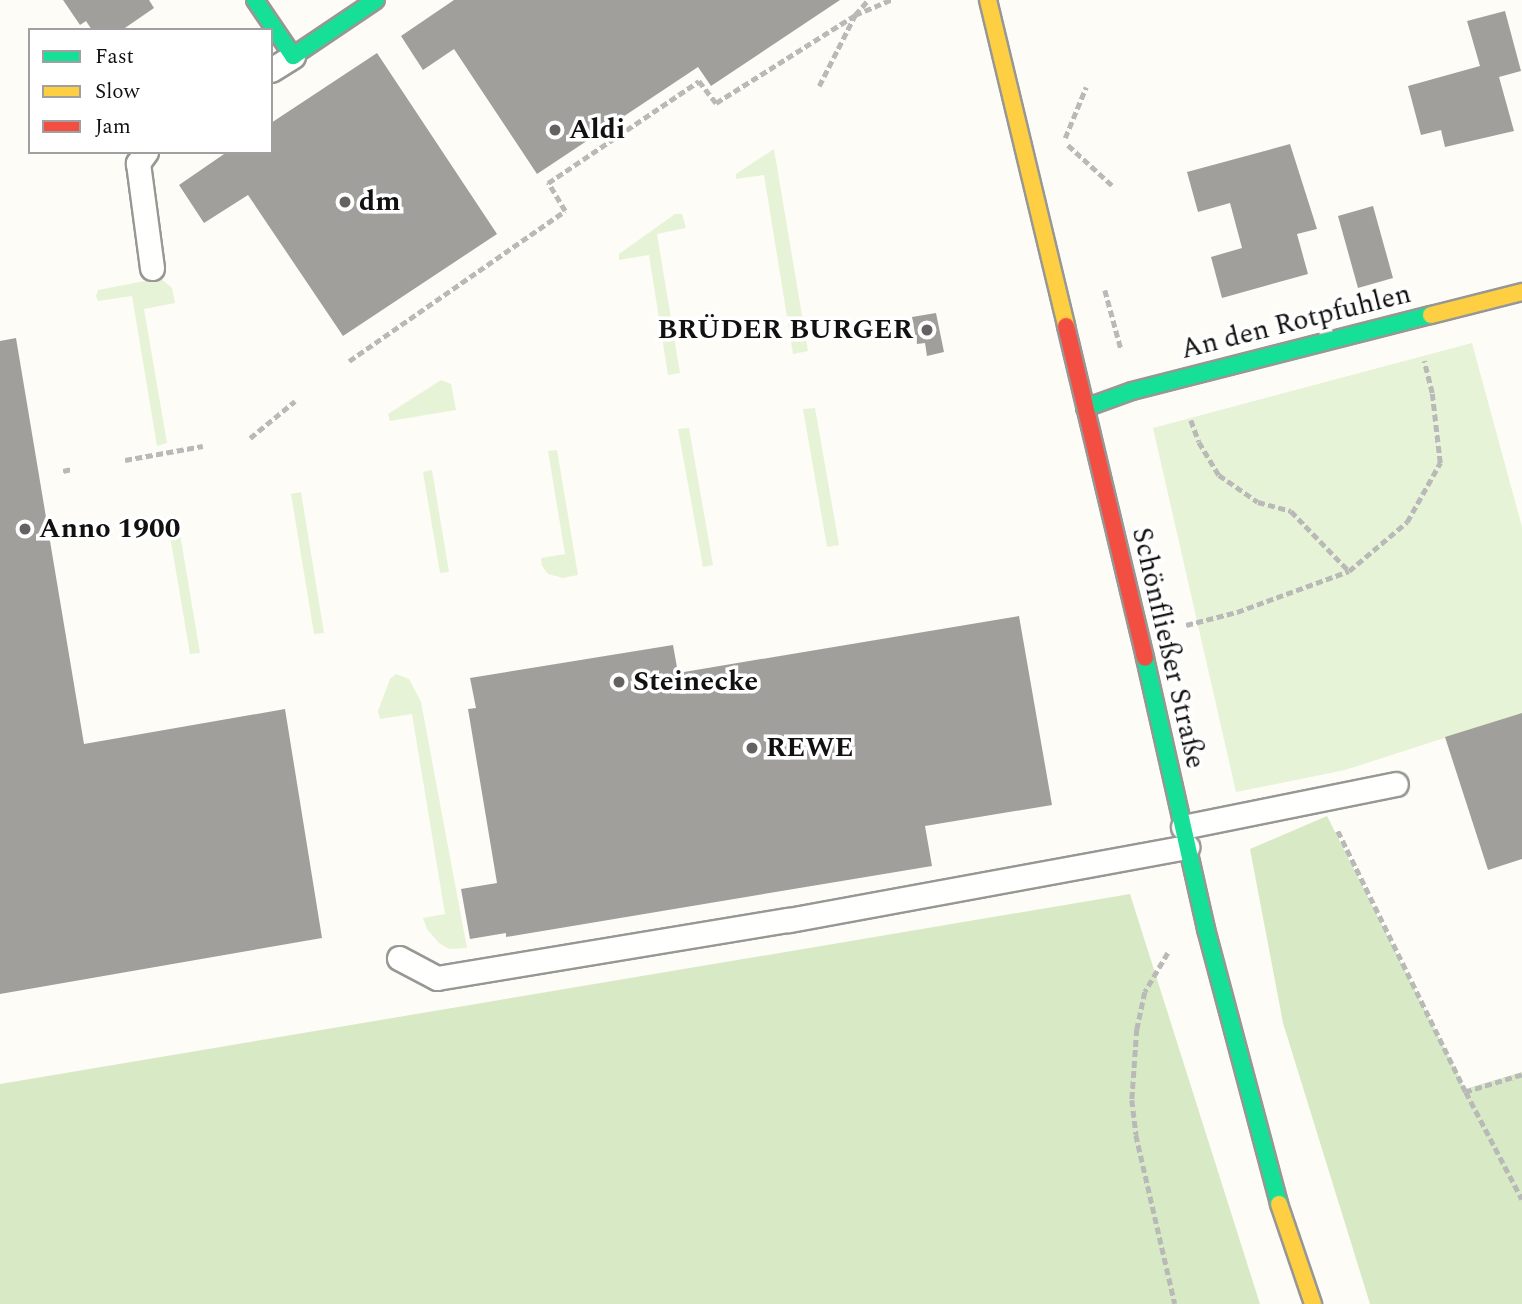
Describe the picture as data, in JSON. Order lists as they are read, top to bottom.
{
  "streets": {
    "main road": ["An den Rotpfuhlen", "Schönfließer Straße"]
  },
  "crossings": [
    ["An den Rotpfuhlen", "Schönfließer Straße"]
  ],
  "places": [
    "Aldi",
    "dm",
    "BRÜDER BURGER",
    "Anno 1900",
    "Steinecke",
    "REWE"
  ],
  "legend": ["Fast", "Slow", "Jam"]
}
